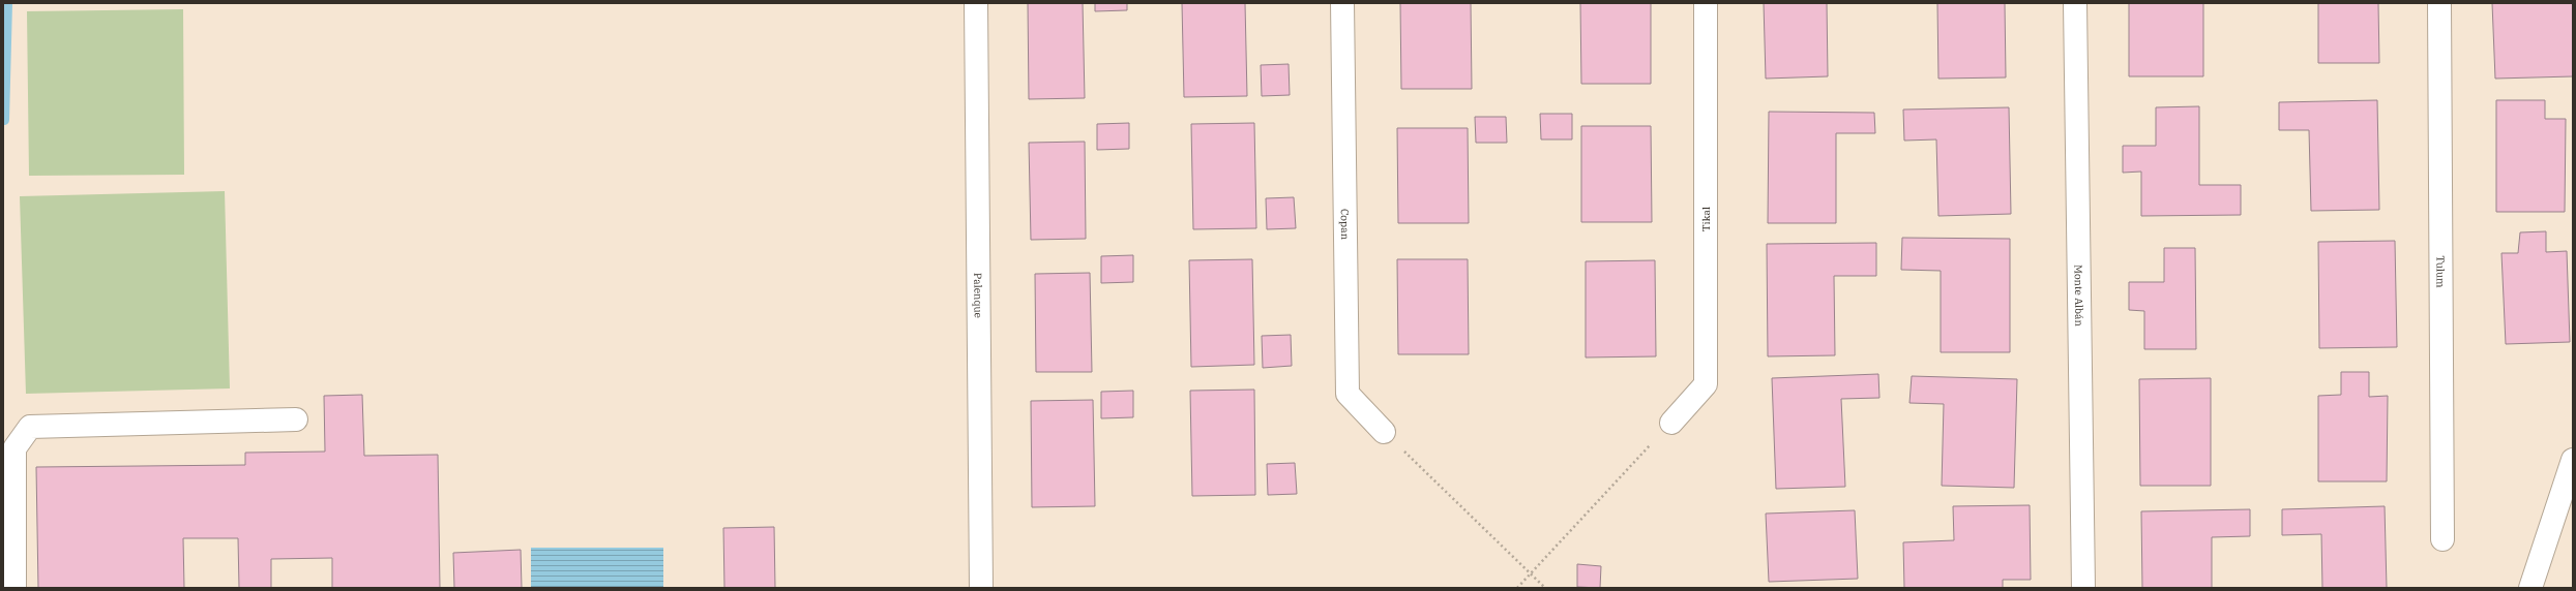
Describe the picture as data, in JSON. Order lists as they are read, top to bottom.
{
  "streets": {
    "street": [
      "Tikal",
      "Copan",
      "Tulum",
      "Palenque",
      "Monte Albán"
    ]
  }
}
